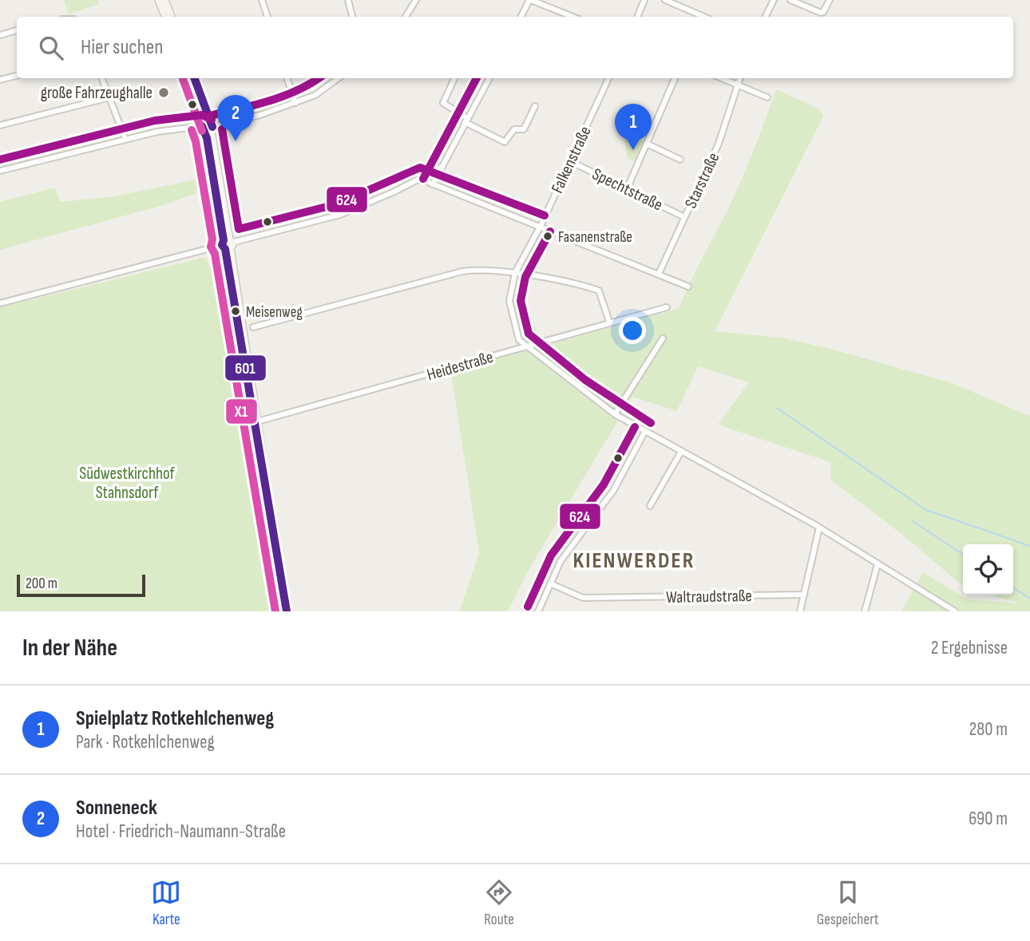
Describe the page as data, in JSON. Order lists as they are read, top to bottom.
{
  "streets": {
    "street": [
      "Falkenstraße",
      "Starstraße",
      "Spechtstraße",
      "Heidestraße",
      "Waltraudstraße"
    ]
  },
  "crossings": [
    ["Falkenstraße", "Spechtstraße"],
    ["Starstraße", "Spechtstraße"]
  ],
  "districts": ["KIENWERDER"],
  "parks": ["Südwestkirchhof Stahnsdorf"],
  "places": ["große Fahrzeughalle", "Fasanenstraße", "Meisenweg"],
  "lines": ["transit line 601", "transit line 624", "transit line X1"],
  "scale_bar": "200 m",
  "page": {
    "search": "Hier suchen",
    "pins": ["2", "1"],
    "scale": "200 m",
    "heading": ["In der Nähe", "2 Ergebnisse"],
    "list": [
      {
        "mark": "1",
        "name": "Spielplatz Rotkehlchenweg",
        "note": "Park · Rotkehlchenweg",
        "value": "280 m"
      },
      {
        "mark": "2",
        "name": "Sonneneck",
        "note": "Hotel · Friedrich-Naumann-Straße",
        "value": "690 m"
      }
    ],
    "nav": ["Karte", "Route", "Gespeichert"]
  }
}
